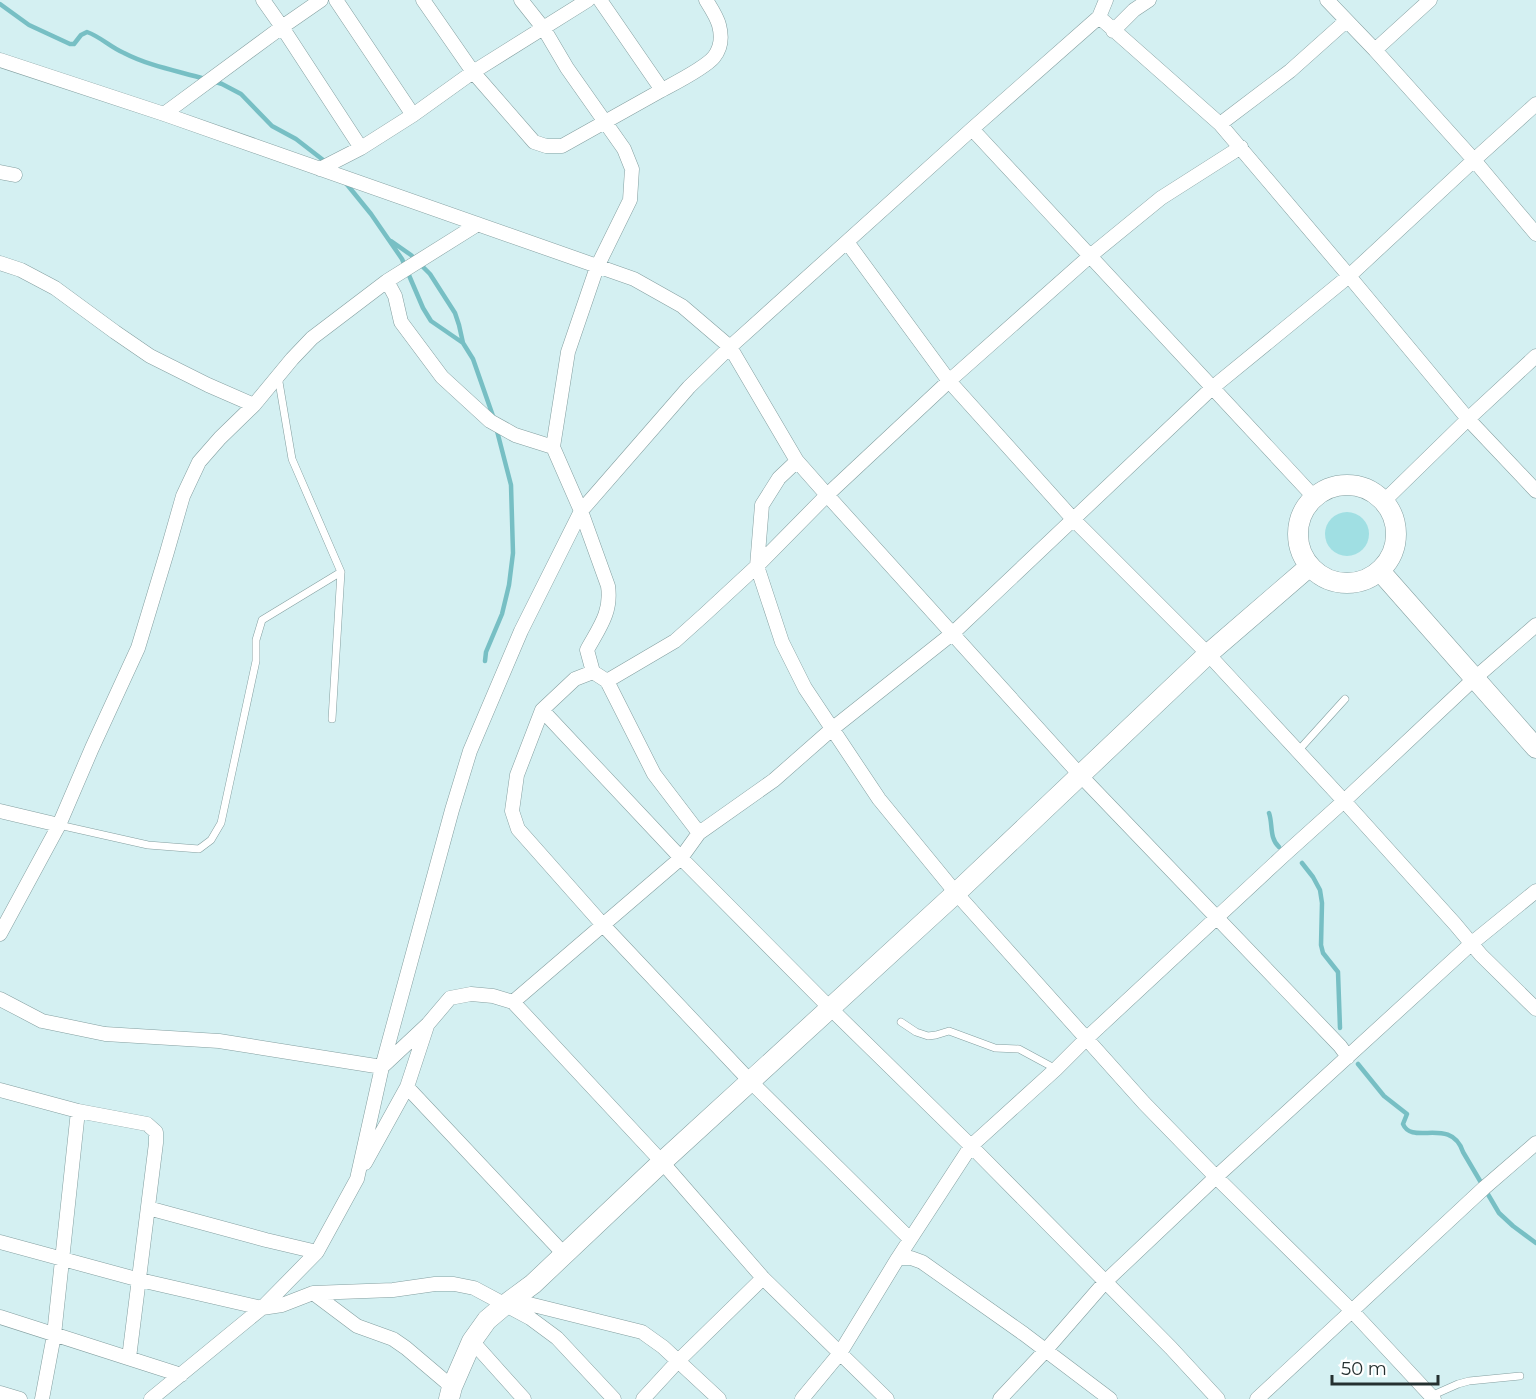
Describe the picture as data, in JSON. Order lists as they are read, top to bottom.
{
  "scale_bar": "50 m"
}
